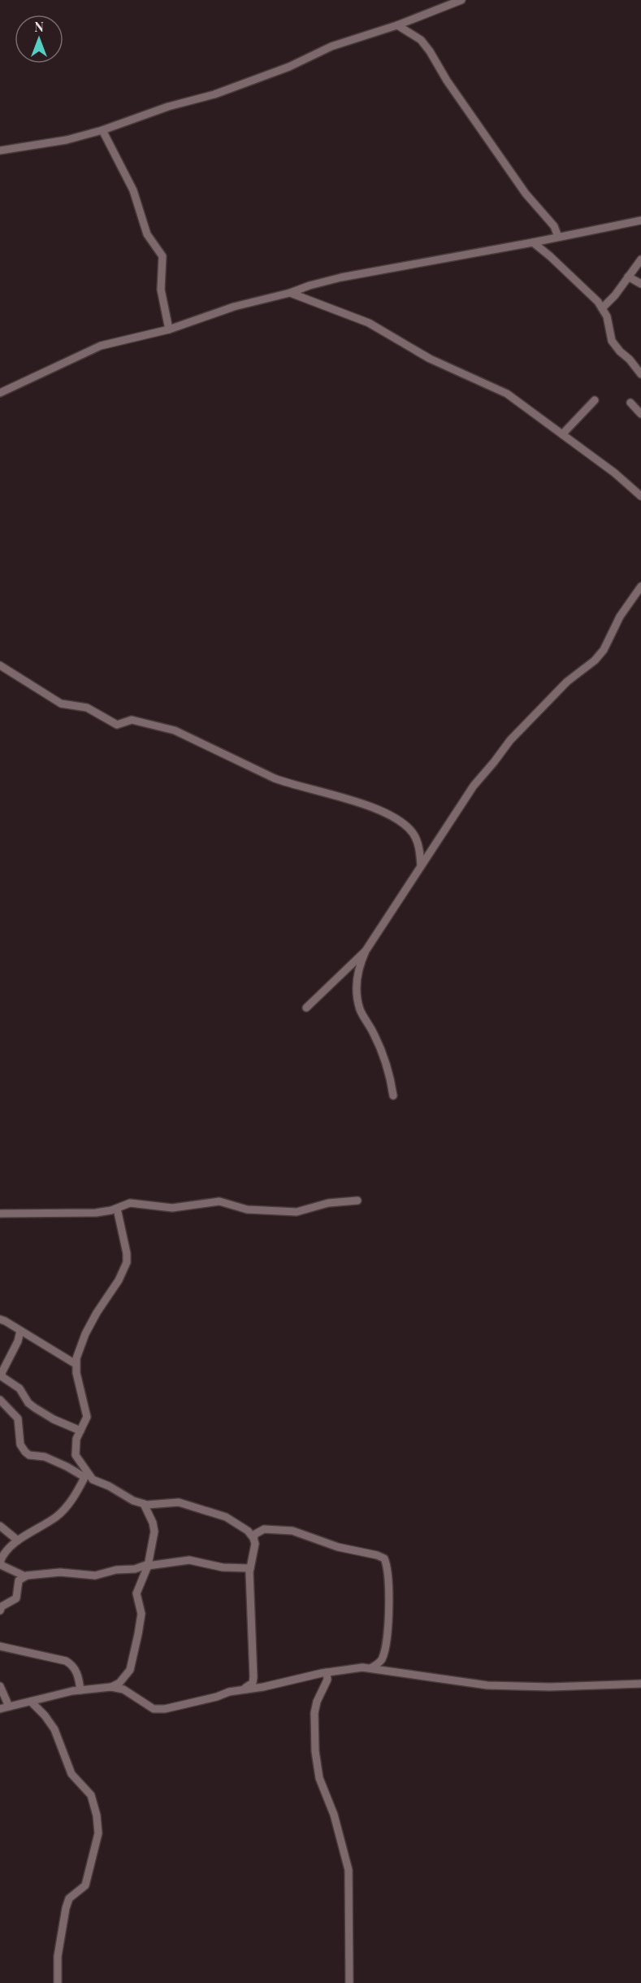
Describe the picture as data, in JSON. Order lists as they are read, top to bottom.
{
  "north": "top"
}
